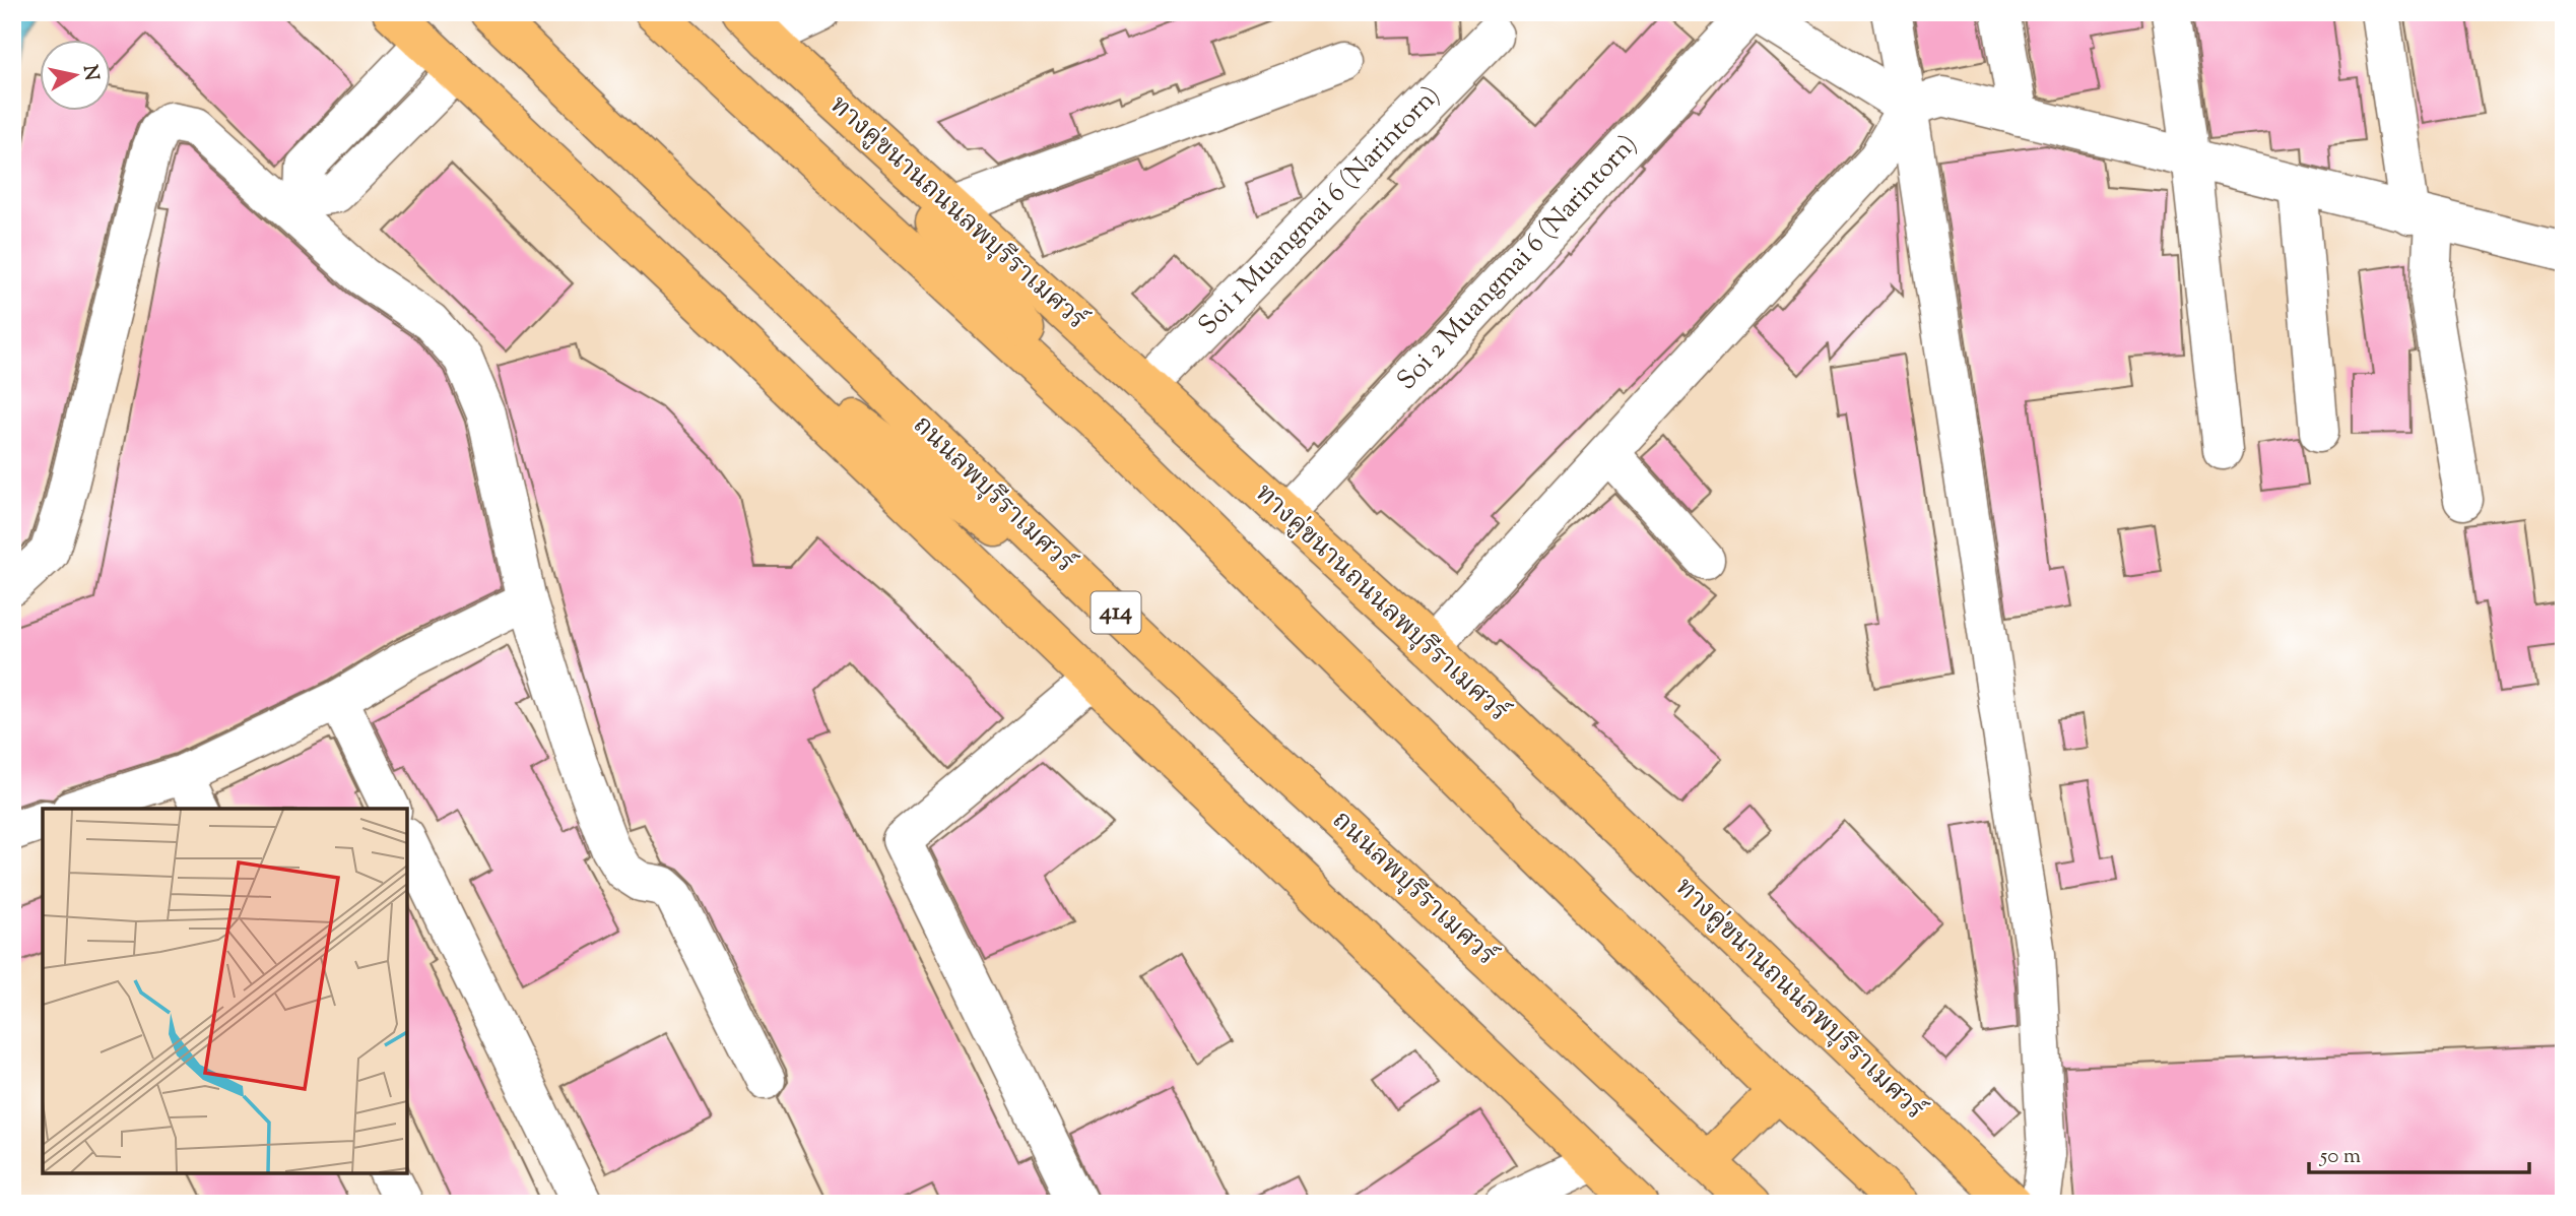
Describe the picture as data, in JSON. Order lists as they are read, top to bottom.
{
  "streets": {
    "main road": ["ทางคู่ขนานถนนลพบุรีราเมศวร์", "ถนนลพบุรีราเมศวร์", "414"],
    "street": ["Soi 1 Muangmai 6 (Narintorn)", "Soi 2 Muangmai 6 (Narintorn)"]
  },
  "crossings": [
    ["Soi 1 Muangmai 6 (Narintorn)", "ทางคู่ขนานถนนลพบุรีราเมศวร์"],
    ["ทางคู่ขนานถนนลพบุรีราเมศวร์", "Soi 2 Muangmai 6 (Narintorn)"]
  ],
  "scale_bar": "50 m",
  "north": "right"
}
